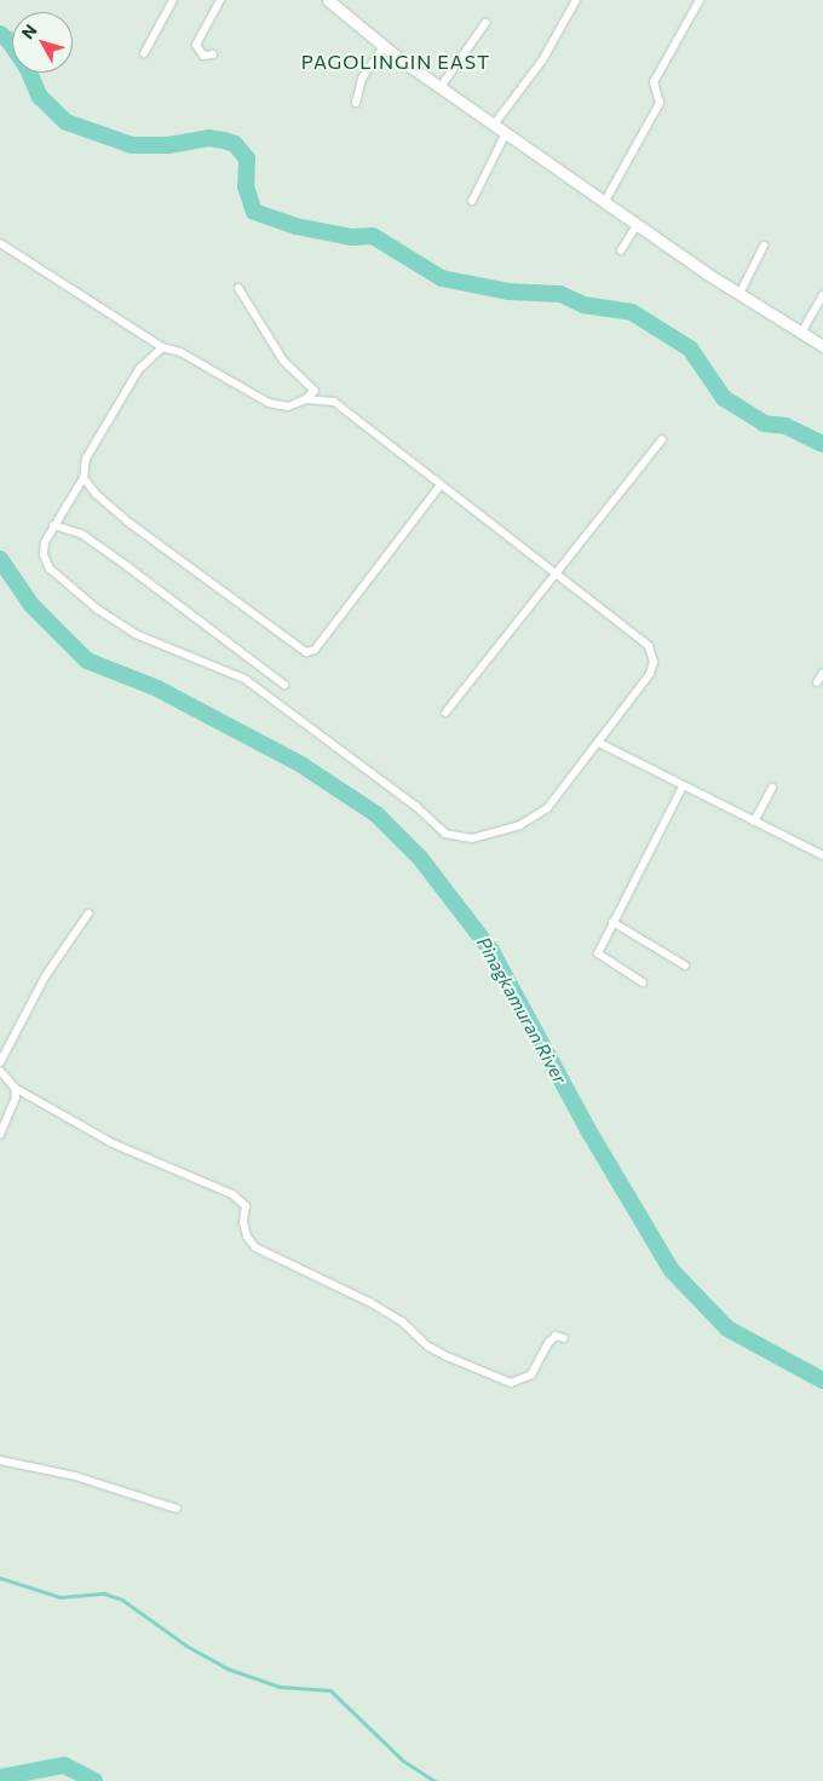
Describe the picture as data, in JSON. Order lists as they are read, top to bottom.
{
  "districts": ["PAGOLINGIN EAST"],
  "water": ["Pinagkamuran River"],
  "north": "top left"
}
